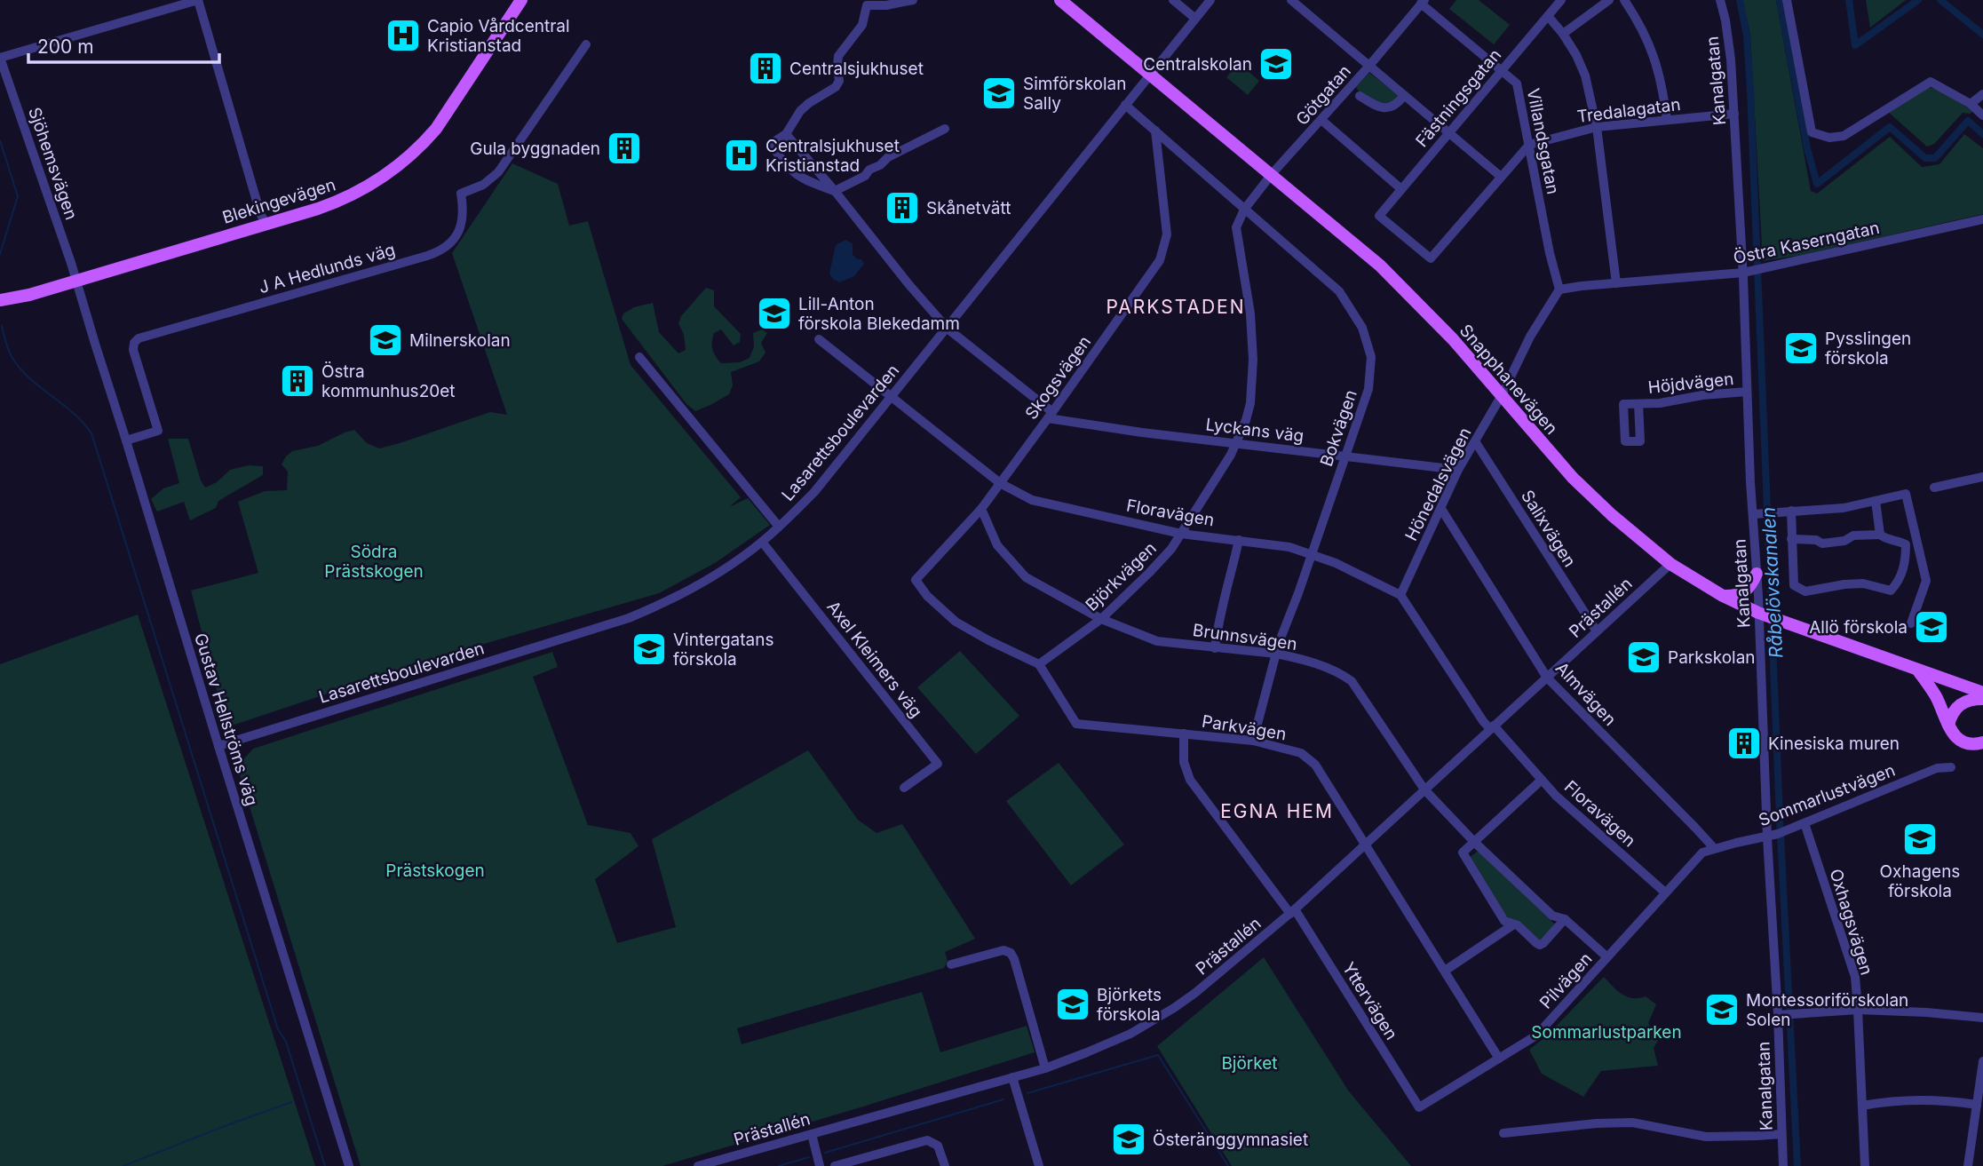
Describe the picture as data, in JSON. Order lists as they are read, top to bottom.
{
  "streets": {
    "main road": ["Blekingevägen", "Snapphanevägen"],
    "street": [
      "Kanalgatan",
      "Götgatan",
      "Fästningsgatan",
      "Tredalagatan",
      "Villandsgatan",
      "Sjöhemsvägen",
      "Östra Kaserngatan",
      "J A Hedlunds väg",
      "Skogsvägen",
      "Höjdvägen",
      "Bokvägen",
      "Lyckans väg",
      "Lasarettsboulevarden",
      "Hönedalsvägen",
      "Floravägen",
      "Salixvägen",
      "Björkvägen",
      "Prästallén",
      "Brunnsvägen",
      "Axel Kleimers väg",
      "Almvägen",
      "Gustav Hellströms väg",
      "Parkvägen",
      "Sommarlustvägen",
      "Oxhagsvägen",
      "Pilvägen",
      "Yttervägen"
    ]
  },
  "crossings": [
    ["Kanalgatan", "Tredalagatan"],
    ["Kanalgatan", "Östra Kaserngatan"],
    ["Kanalgatan", "Snapphanevägen"],
    ["Kanalgatan", "Höjdvägen"],
    ["Kanalgatan", "Sommarlustvägen"],
    ["Götgatan", "Villandsgatan"],
    ["Götgatan", "Snapphanevägen"],
    ["Götgatan", "Bokvägen"],
    ["Götgatan", "Björkvägen"],
    ["Fästningsgatan", "Villandsgatan"],
    ["Tredalagatan", "Villandsgatan"],
    ["Villandsgatan", "Östra Kaserngatan"],
    ["Villandsgatan", "Hönedalsvägen"],
    ["Sjöhemsvägen", "Blekingevägen"],
    ["Sjöhemsvägen", "Gustav Hellströms väg"],
    ["Blekingevägen", "Gustav Hellströms väg"],
    ["Östra Kaserngatan", "Hönedalsvägen"],
    ["J A Hedlunds väg", "Gustav Hellströms väg"],
    ["Skogsvägen", "Bokvägen"],
    ["Skogsvägen", "Lyckans väg"],
    ["Skogsvägen", "Floravägen"],
    ["Skogsvägen", "Björkvägen"],
    ["Skogsvägen", "Brunnsvägen"],
    ["Skogsvägen", "Parkvägen"],
    ["Snapphanevägen", "Lasarettsboulevarden"],
    ["Snapphanevägen", "Hönedalsvägen"],
    ["Snapphanevägen", "Prästallén"],
    ["Bokvägen", "Lyckans väg"],
    ["Bokvägen", "Lasarettsboulevarden"],
    ["Bokvägen", "Floravägen"],
    ["Bokvägen", "Björkvägen"],
    ["Bokvägen", "Brunnsvägen"],
    ["Bokvägen", "Parkvägen"],
    ["Lyckans väg", "Hönedalsvägen"],
    ["Lyckans väg", "Björkvägen"],
    ["Lasarettsboulevarden", "Floravägen"],
    ["Lasarettsboulevarden", "Axel Kleimers väg"],
    ["Lasarettsboulevarden", "Gustav Hellströms väg"],
    ["Hönedalsvägen", "Floravägen"],
    ["Hönedalsvägen", "Salixvägen"],
    ["Hönedalsvägen", "Almvägen"],
    ["Floravägen", "Björkvägen"],
    ["Floravägen", "Prästallén"],
    ["Floravägen", "Pilvägen"],
    ["Salixvägen", "Prästallén"],
    ["Björkvägen", "Brunnsvägen"],
    ["Björkvägen", "Parkvägen"],
    ["Prästallén", "Brunnsvägen"],
    ["Prästallén", "Almvägen"],
    ["Prästallén", "Parkvägen"],
    ["Prästallén", "Yttervägen"],
    ["Brunnsvägen", "Pilvägen"],
    ["Almvägen", "Sommarlustvägen"],
    ["Almvägen", "Pilvägen"],
    ["Parkvägen", "Pilvägen"],
    ["Parkvägen", "Yttervägen"],
    ["Sommarlustvägen", "Oxhagsvägen"],
    ["Sommarlustvägen", "Pilvägen"],
    ["Pilvägen", "Yttervägen"]
  ],
  "districts": ["PARKSTADEN", "EGNA HEM"],
  "water": ["Råbelövskanalen"],
  "parks": [
    "Södra Prästskogen",
    "Prästskogen",
    "Sommarlustparken",
    "Björket"
  ],
  "places": {
    "hospital": ["Capio Vårdcentral Kristianstad", "Centralsjukhuset Kristianstad"],
    "school or university": [
      "Centralskolan",
      "Simförskolan Sally",
      "Lill-Anton förskola Blekedamm",
      "Milnerskolan",
      "Pysslingen förskola",
      "Allö förskola",
      "Vintergatans förskola",
      "Parkskolan",
      "Oxhagens förskola",
      "Björkets förskola",
      "Montessoriförskolan Solen",
      "Österänggymnasiet"
    ],
    "building": [
      "Centralsjukhuset",
      "Gula byggnaden",
      "Skånetvätt",
      "Östra kommunhus20et",
      "Kinesiska muren"
    ]
  },
  "scale_bar": "200 m"
}
